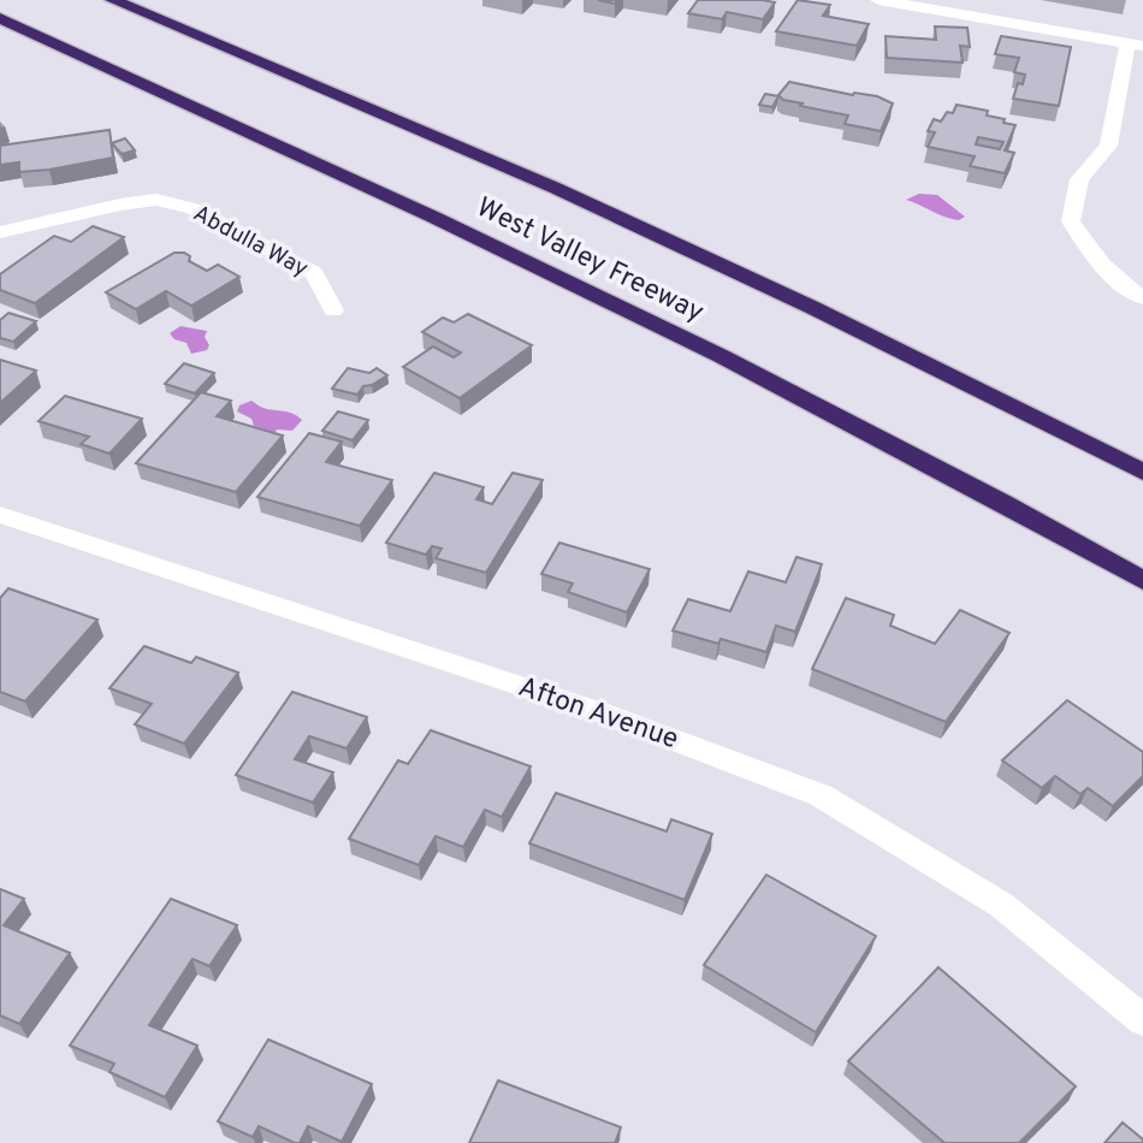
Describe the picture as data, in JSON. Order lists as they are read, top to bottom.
{
  "streets": {
    "highway": ["West Valley Freeway"],
    "street": ["Abdulla Way", "Afton Avenue"]
  }
}
